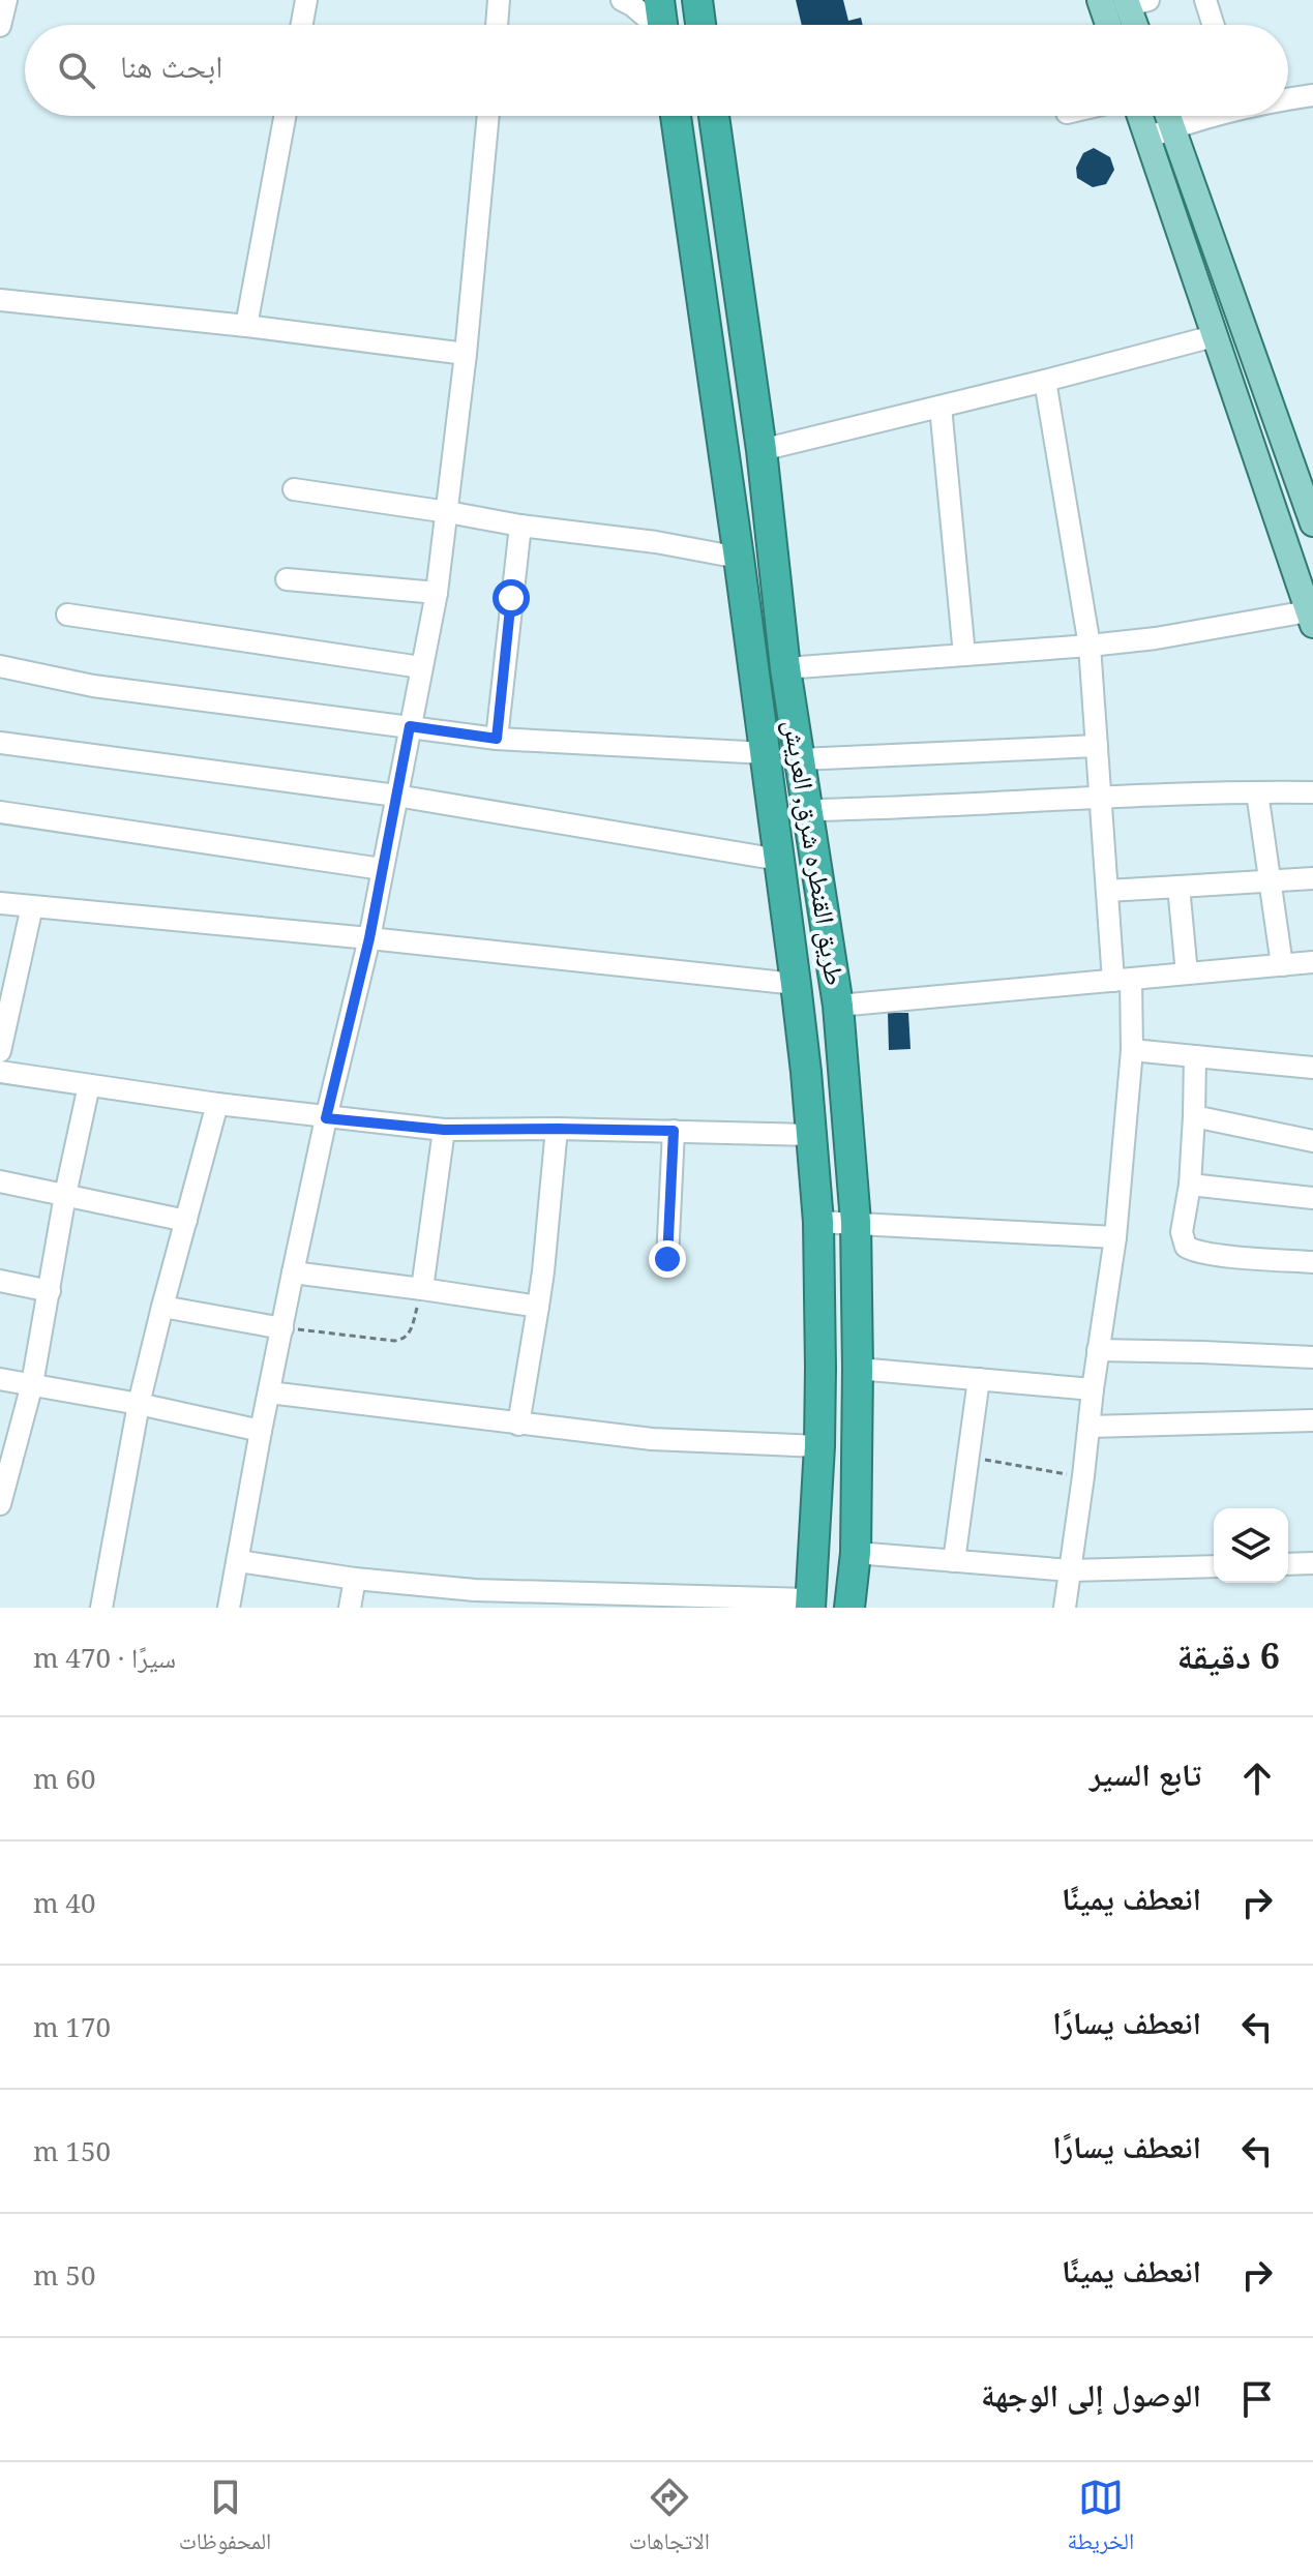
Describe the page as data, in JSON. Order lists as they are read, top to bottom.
{
  "streets": {
    "highway": ["طريق القنطره شرق, العريش"]
  },
  "page": {
    "search": "ابحث هنا",
    "heading": ["6 دقيقة", "سيرًا · 470 m"],
    "list": [
      ["تابع السير", "60 m"],
      ["انعطف يمينًا", "40 m"],
      ["انعطف يسارًا", "170 m"],
      ["انعطف يسارًا", "150 m"],
      ["انعطف يمينًا", "50 m"],
      "الوصول إلى الوجهة"
    ],
    "nav": ["الخريطة", "الاتجاهات", "المحفوظات"]
  }
}
